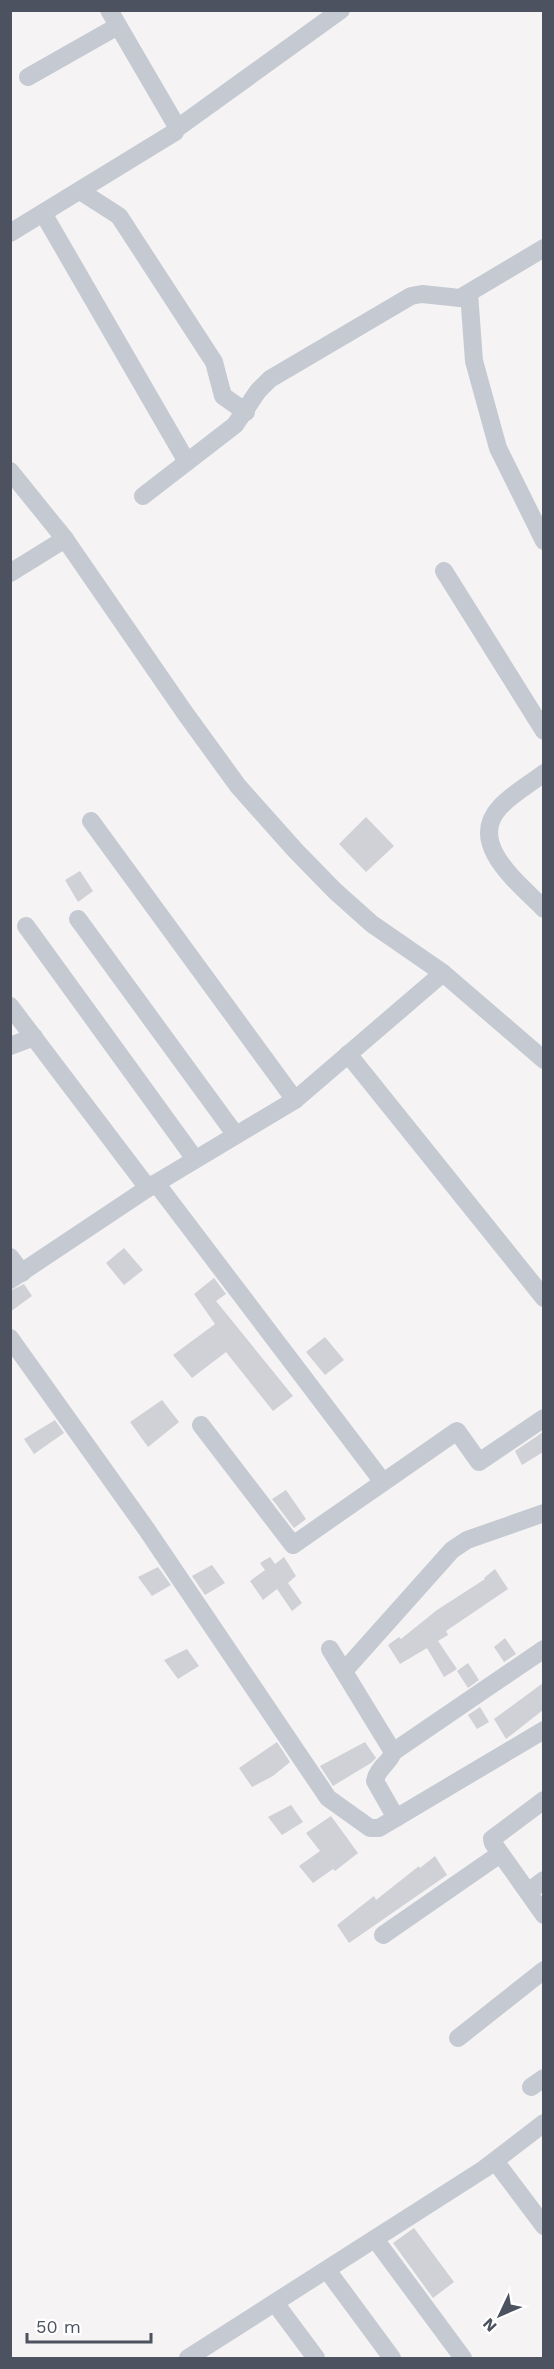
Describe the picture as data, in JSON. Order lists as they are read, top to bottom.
{
  "scale_bar": "50 m",
  "north": "bottom left"
}
